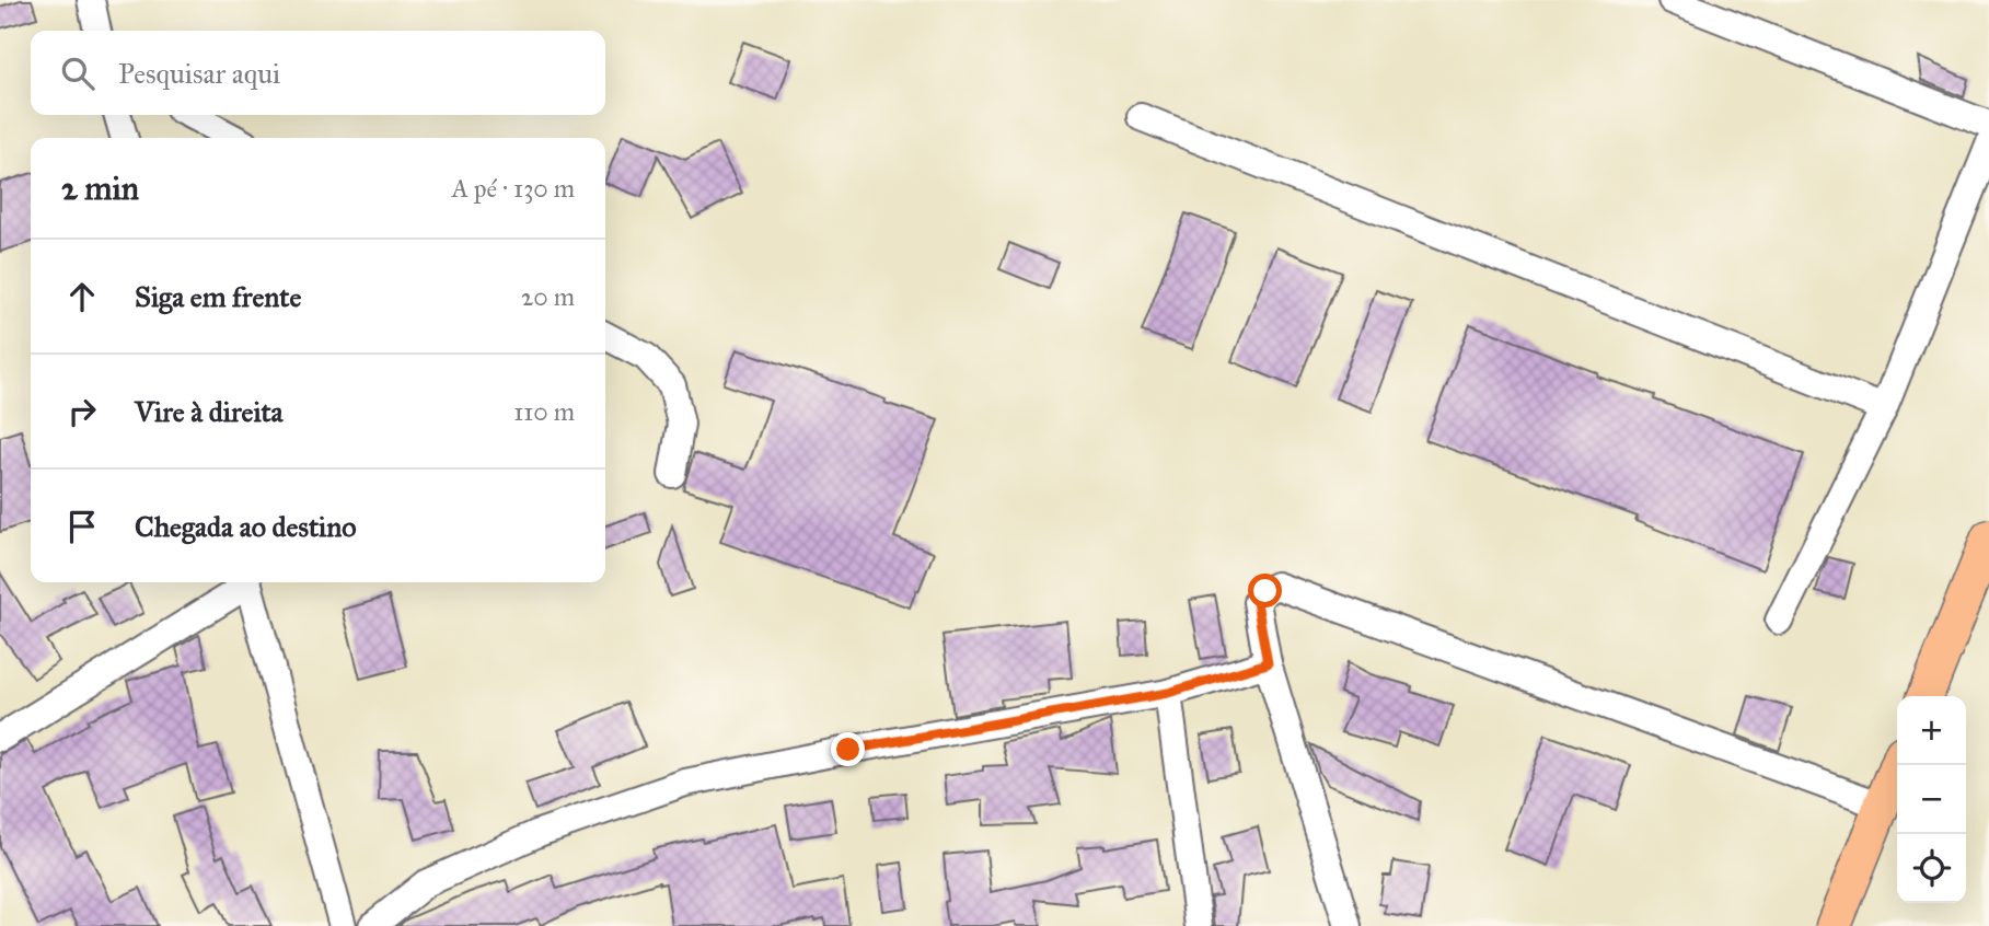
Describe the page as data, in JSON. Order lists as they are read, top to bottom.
{
  "page": {
    "search": "Pesquisar aqui",
    "heading": ["2 min", "A pé · 130 m"],
    "list": [
      ["Siga em frente", "20 m"],
      ["Vire à direita", "110 m"],
      "Chegada ao destino"
    ],
    "map_buttons": ["+", "−"]
  }
}
